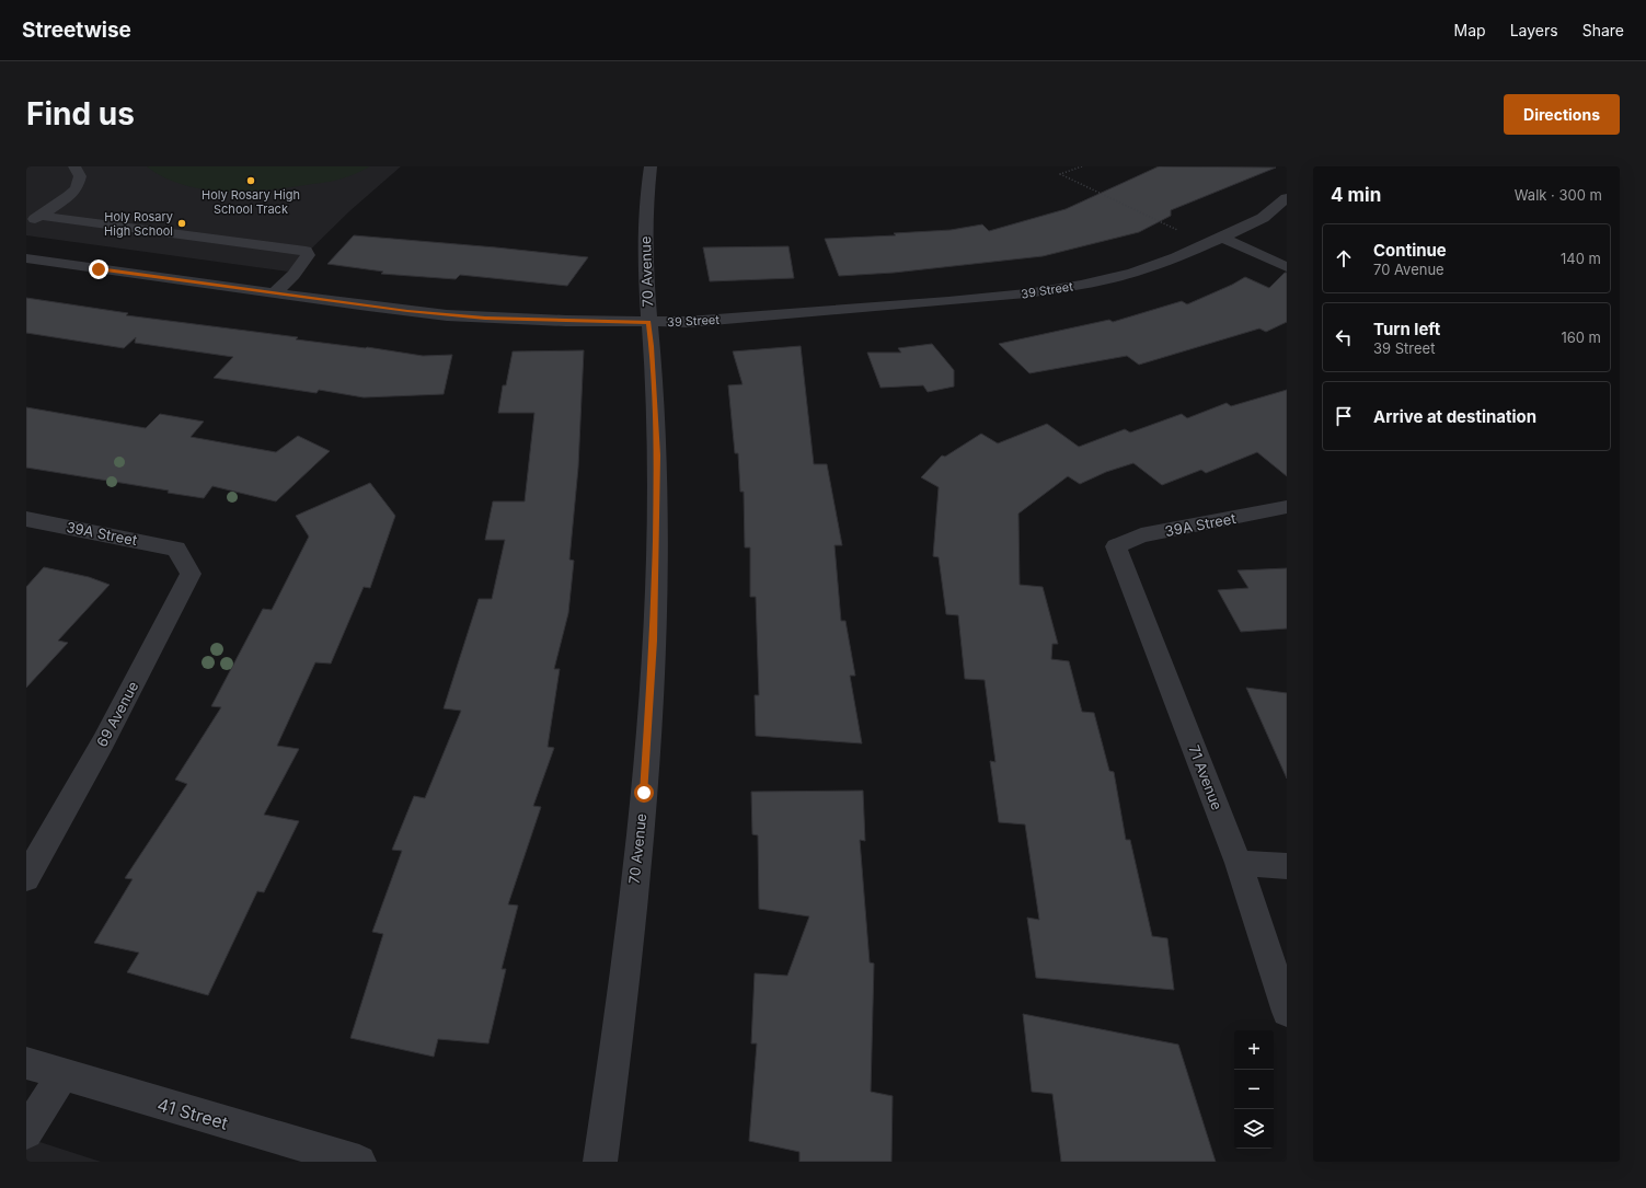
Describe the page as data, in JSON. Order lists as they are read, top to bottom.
{
  "streets": {
    "street": [
      "70 Avenue",
      "39 Street",
      "39A Street",
      "69 Avenue",
      "71 Avenue",
      "41 Street"
    ]
  },
  "crossings": [
    ["70 Avenue", "39 Street"],
    ["39A Street", "69 Avenue"],
    ["39A Street", "71 Avenue"]
  ],
  "places": ["Holy Rosary High School Track", "Holy Rosary High School"],
  "page": {
    "header": "Streetwise",
    "nav": ["Map", "Layers", "Share"],
    "buttons": "Directions",
    "title": "Find us",
    "heading": ["4 min", "Walk · 300 m"],
    "list": [
      ["Continue", "70 Avenue", "140 m"],
      ["Turn left", "39 Street", "160 m"],
      "Arrive at destination"
    ],
    "map_buttons": ["+", "−"]
  }
}
